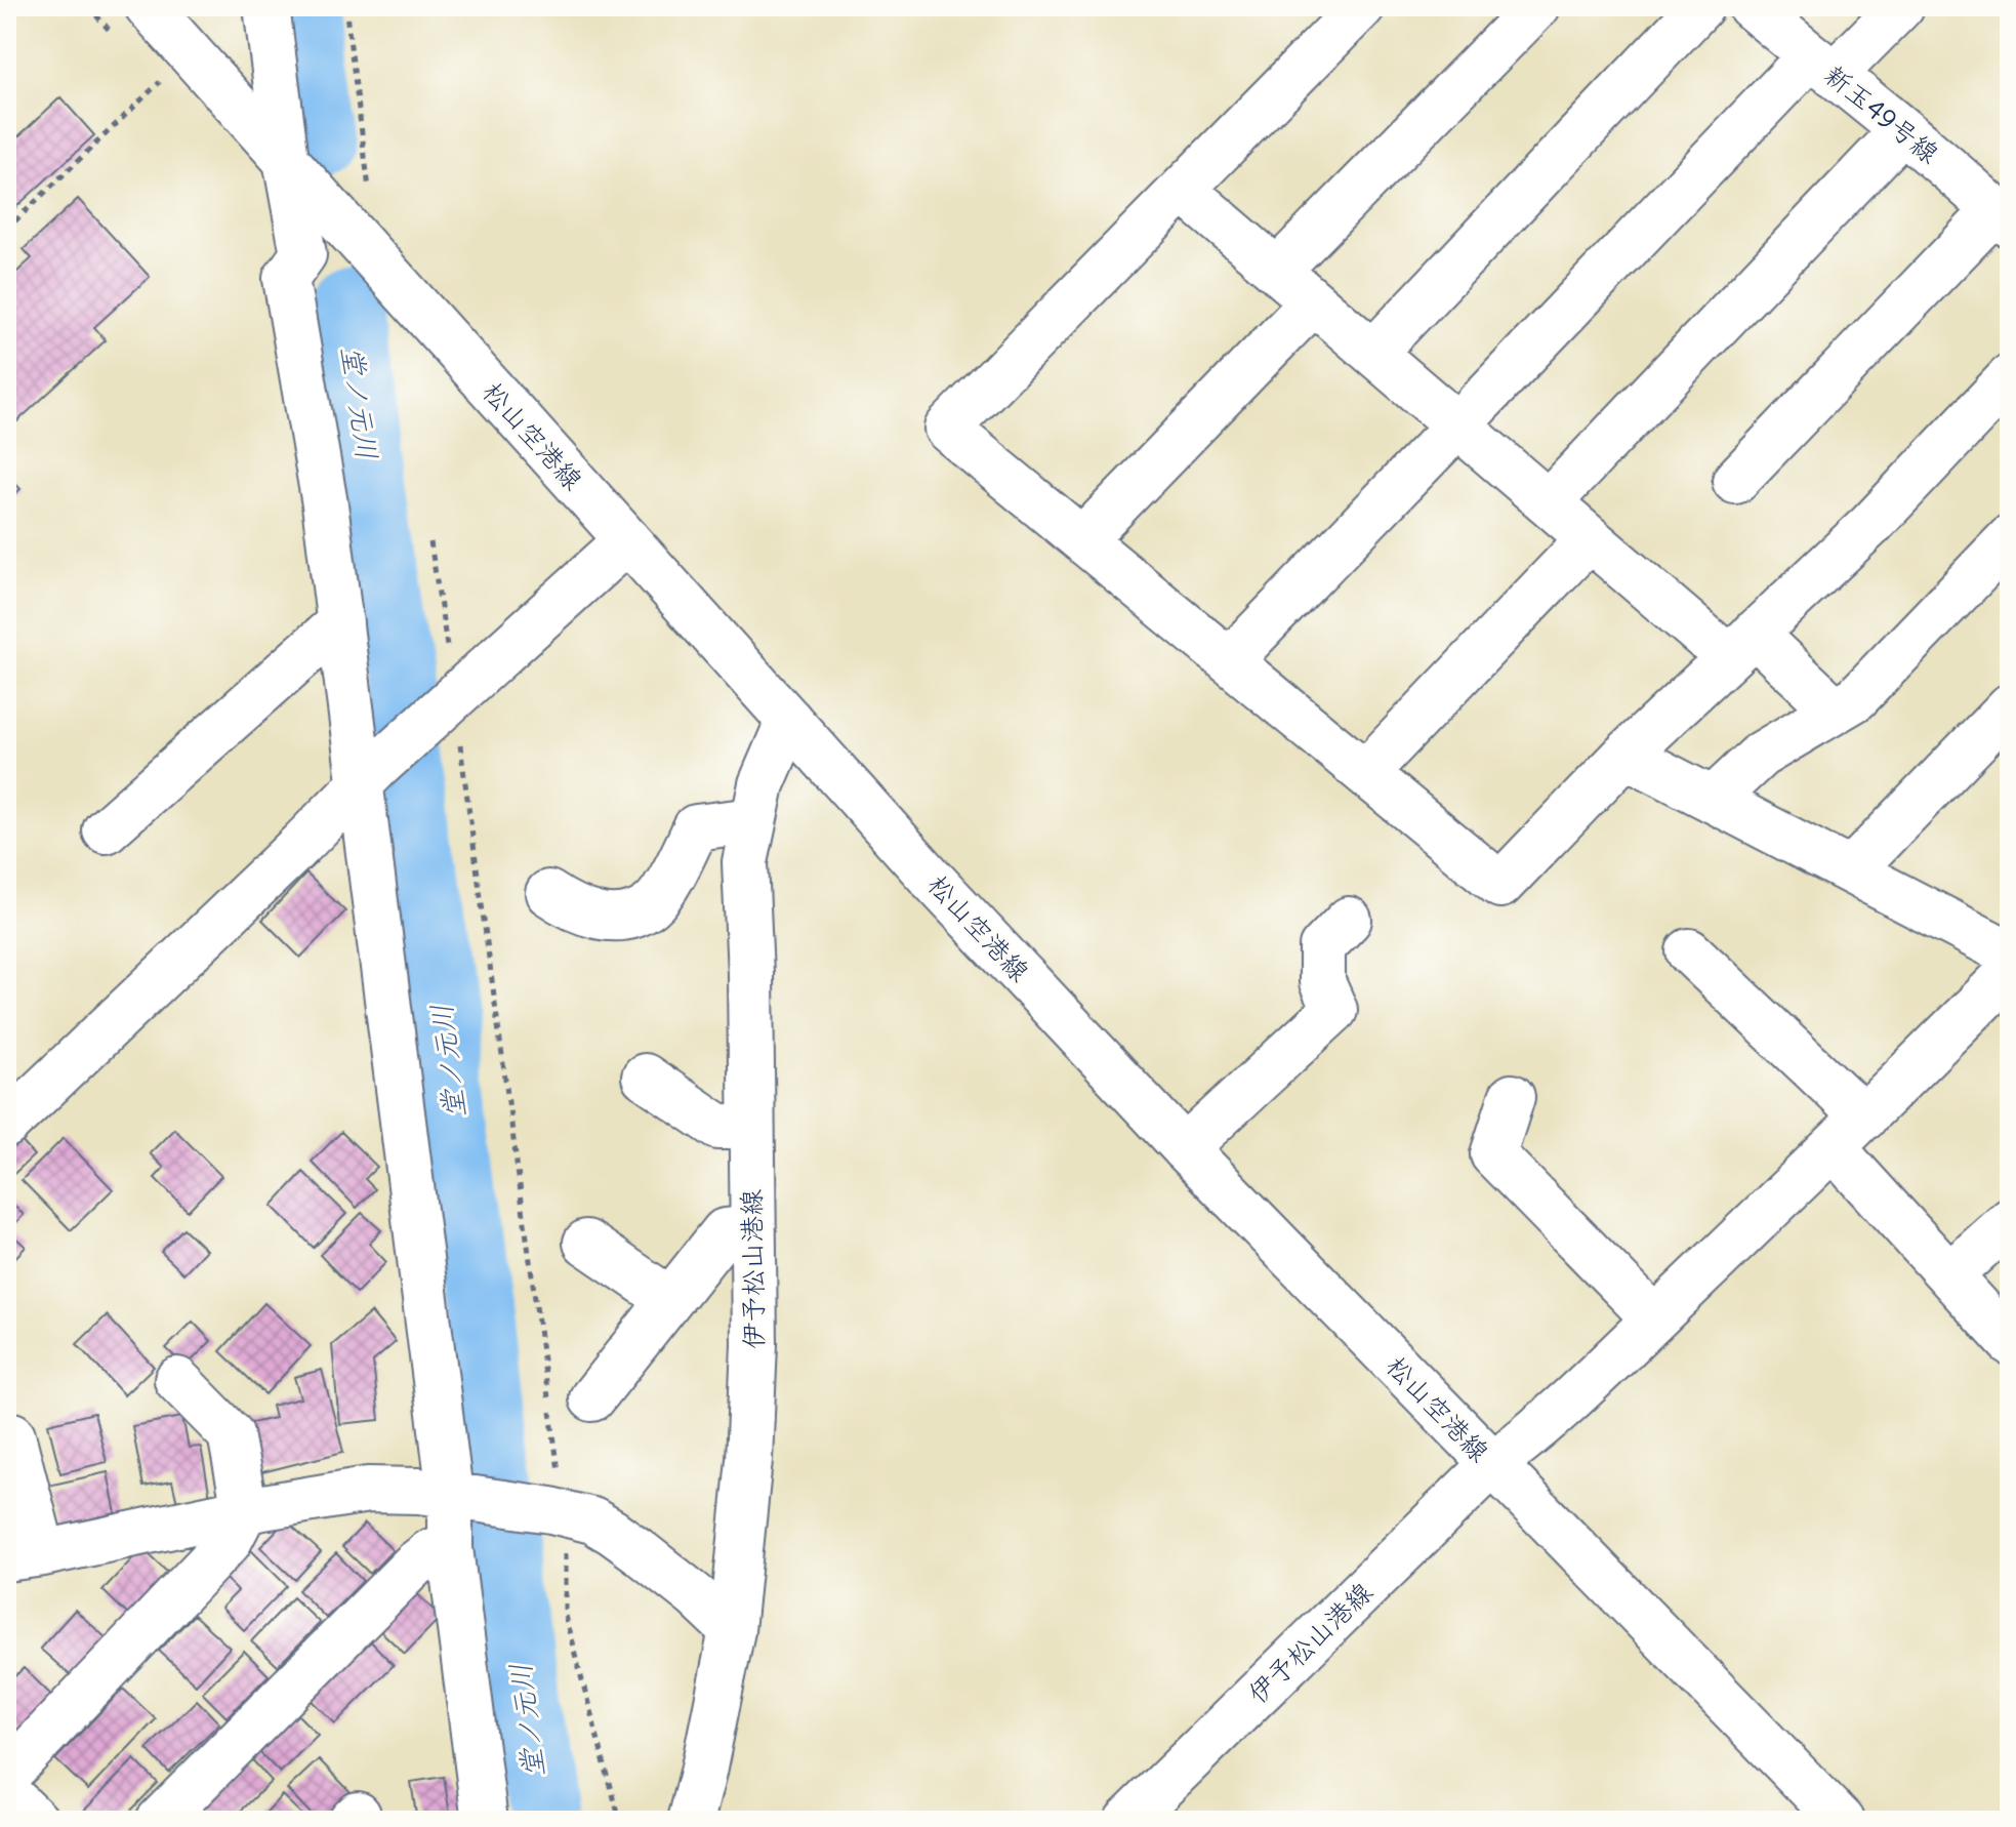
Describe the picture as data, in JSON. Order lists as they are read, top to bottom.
{
  "streets": {
    "street": ["新玉49号線", "松山空港線", "伊予松山港線"]
  },
  "crossings": [
    ["松山空港線", "伊予松山港線"]
  ],
  "water": ["堂ノ元川"]
}
